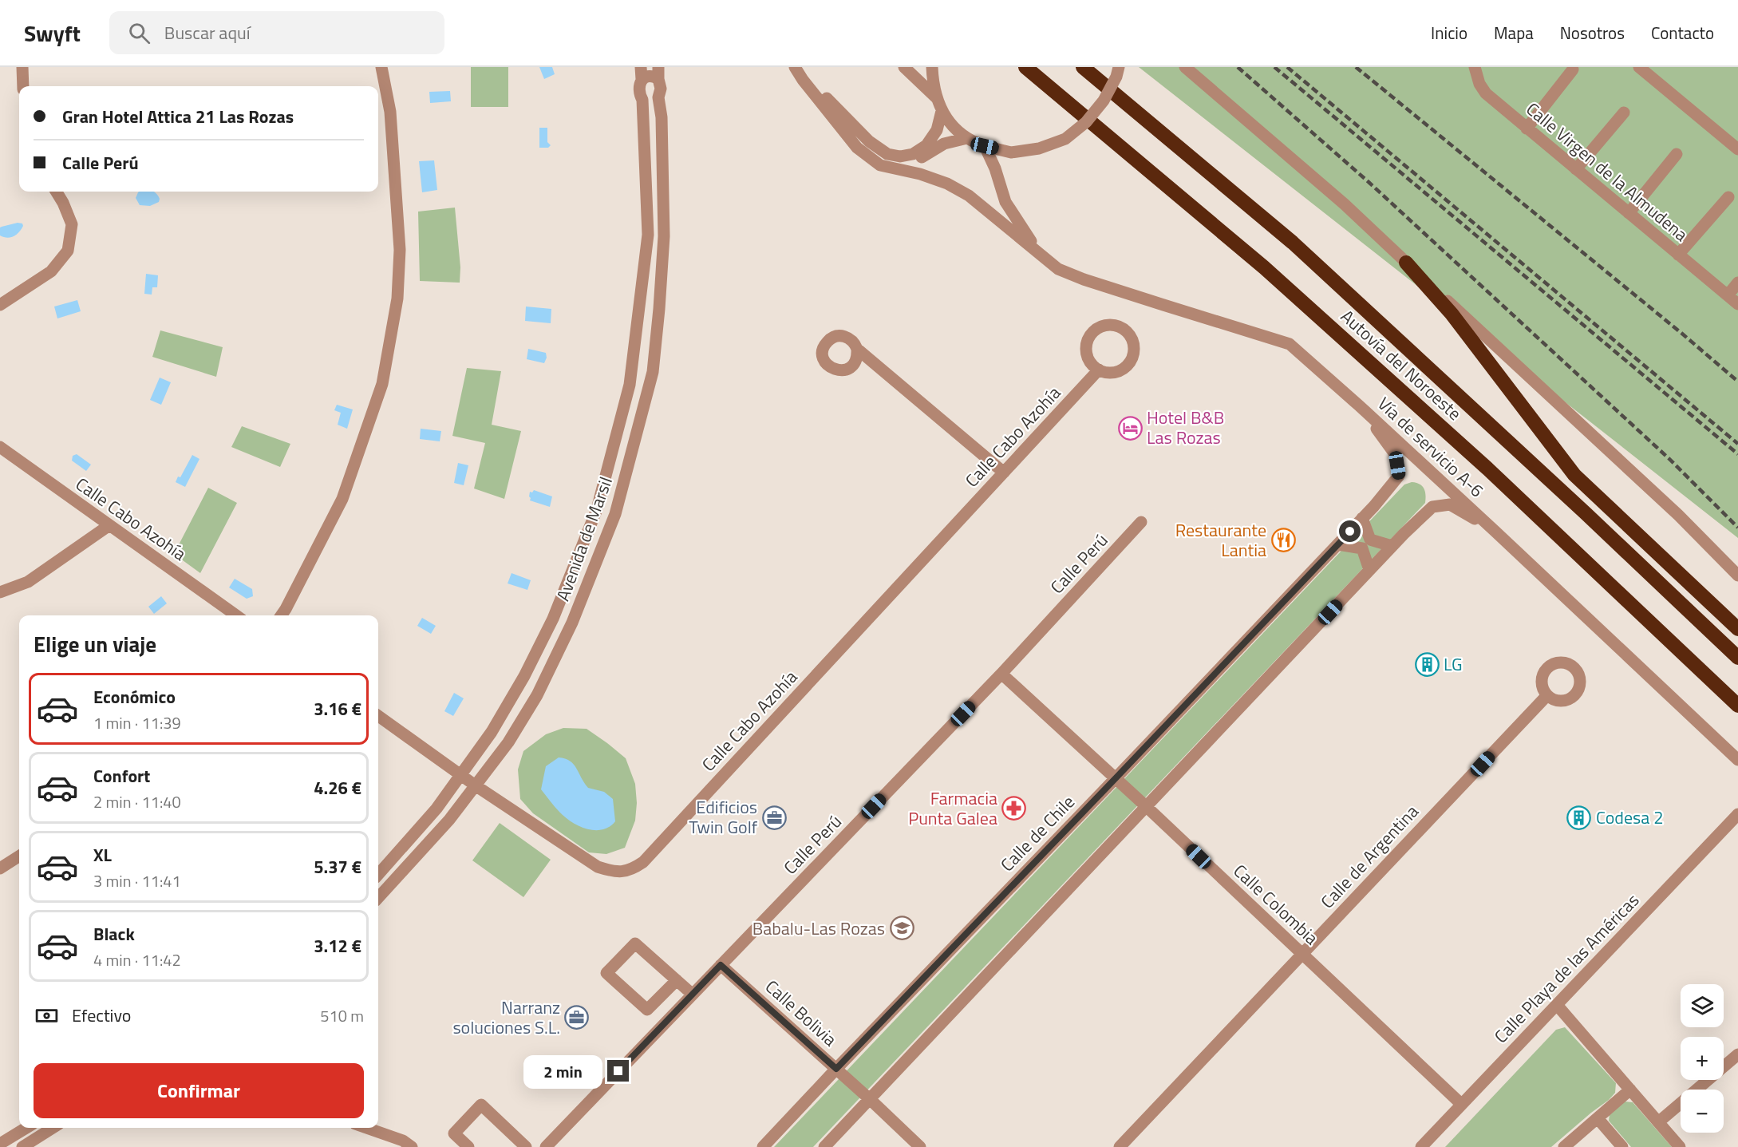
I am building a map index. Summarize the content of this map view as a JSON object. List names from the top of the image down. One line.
{"streets":{"highway":["Autovía del Noroeste"],"street":["Calle Virgen de la Almudena","Calle Cabo Azohía","Vía de servicio A-6","Avenida de Marsil","Calle Perú","Calle de Chile","Calle de Argentina","Calle Colombia","Calle Playa de las Américas","Calle Bolivia"]},"crossings":[["Calle Cabo Azohía","Avenida de Marsil"],["Vía de servicio A-6","Calle de Chile"],["Calle Perú","Calle Colombia"],["Calle Perú","Calle Bolivia"],["Calle de Chile","Calle Colombia"],["Calle de Chile","Calle Bolivia"],["Calle de Argentina","Calle Colombia"],["Calle Colombia","Calle Playa de las Américas"]],"places":{"hotel":["Hotel B&B Las Rozas"],"restaurant":["Restaurante Lantia"],"building":["LG","Codesa 2"],"pharmacy":["Farmacia Punta Galea"],"office":["Edificios Twin Golf","Narranz soluciones S.L."],"school or university":["Babalu-Las Rozas"]},"page":{"header":"Swyft","search":"Buscar aquí","nav":["Inicio","Mapa","Nosotros","Contacto"],"banner":["Gran Hotel Attica 21 Las Rozas","Calle Perú"],"heading":"Elige un viaje","list":[{"name":"Económico","note":"1 min · 11:39","value":"3.16 €"},{"name":"Confort","note":"2 min · 11:40","value":"4.26 €"},{"name":"XL","note":"3 min · 11:41","value":"5.37 €"},{"name":"Black","note":"4 min · 11:42","value":"3.12 €"}],"map_buttons":["+","−"],"pay":["Efectivo","510 m"],"buttons":"Confirmar","bubble":"2 min"}}
